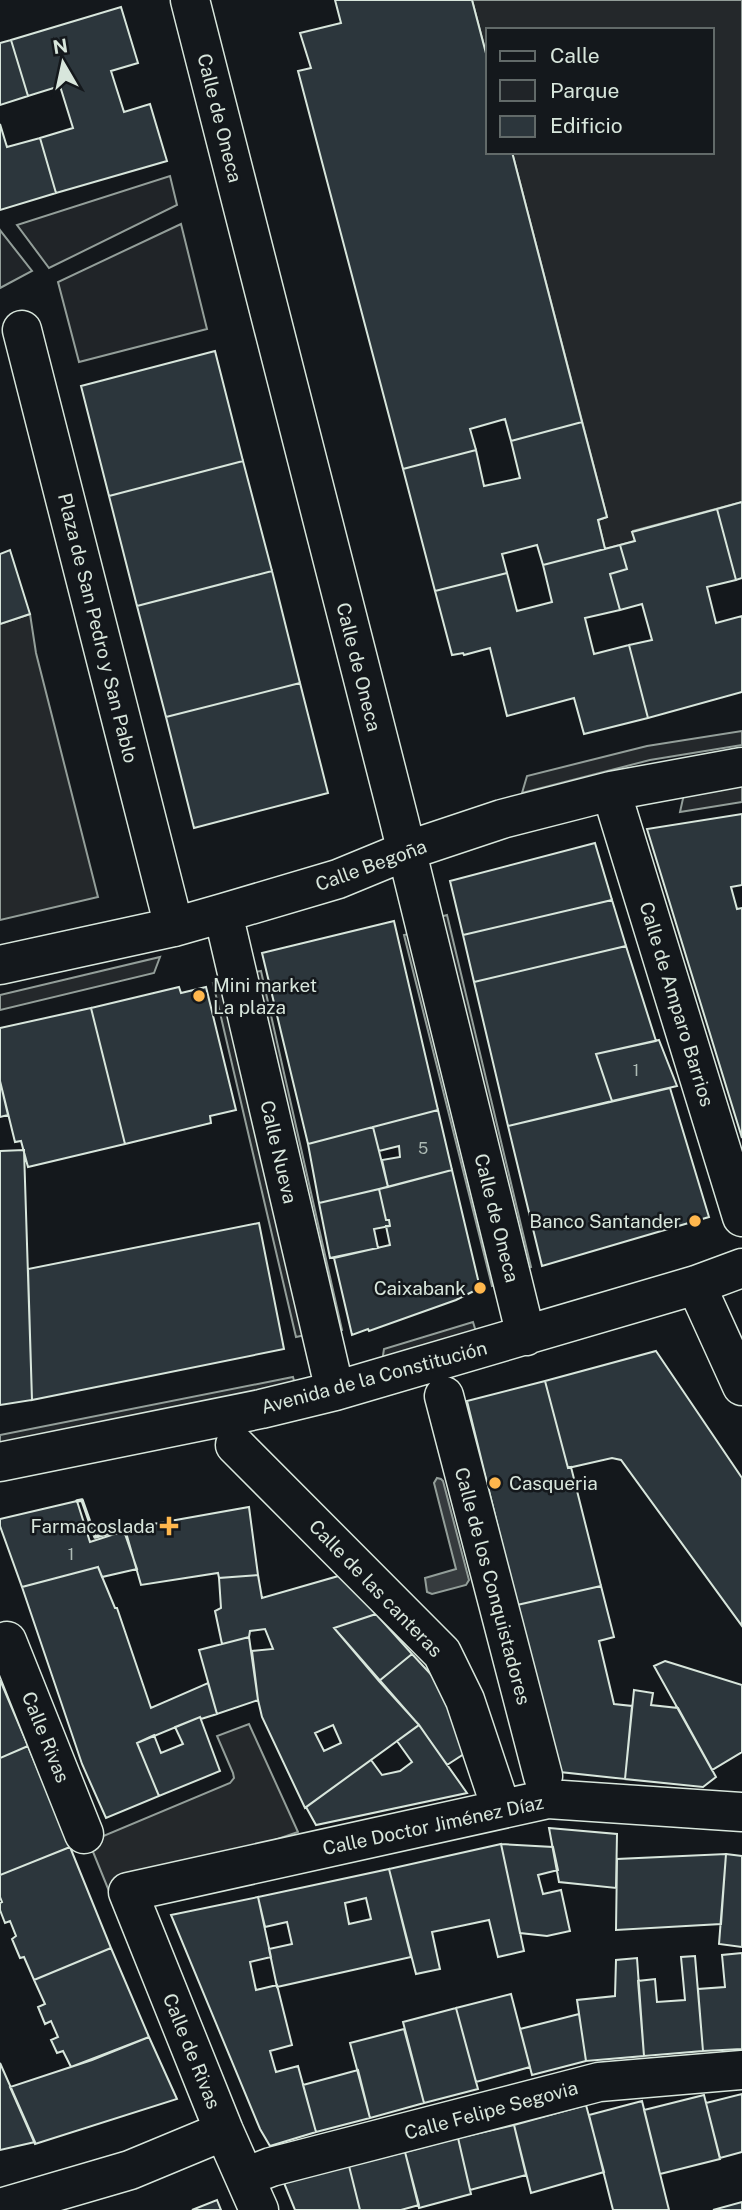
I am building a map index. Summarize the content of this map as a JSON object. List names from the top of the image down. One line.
{"streets":{"street":["Calle de Oneca","Plaza de San Pedro y San Pablo","Calle Begoña","Calle de Amparo Barrios","Calle Nueva","Avenida de la Constitución","Calle de los Conquistadores","Calle de las canteras","Calle Rivas","Calle Doctor Jiménez Díaz","Calle de Rivas","Calle Felipe Segovia"]},"crossings":[["Calle de Oneca","Calle Begoña"],["Calle de Oneca","Avenida de la Constitución"],["Plaza de San Pedro y San Pablo","Calle Begoña"],["Calle Begoña","Calle de Amparo Barrios"],["Calle Begoña","Calle Nueva"],["Calle Nueva","Avenida de la Constitución"],["Calle Doctor Jiménez Díaz","Calle de Rivas"],["Calle de Rivas","Calle Felipe Segovia"]],"places":{"other":["Mini market La plaza","Banco Santander","Caixabank","Casqueria"],"health":["Farmacoslada"]},"house_numbers":["1","5","1"],"legend":["Calle","Parque","Edificio"],"north":"top"}
